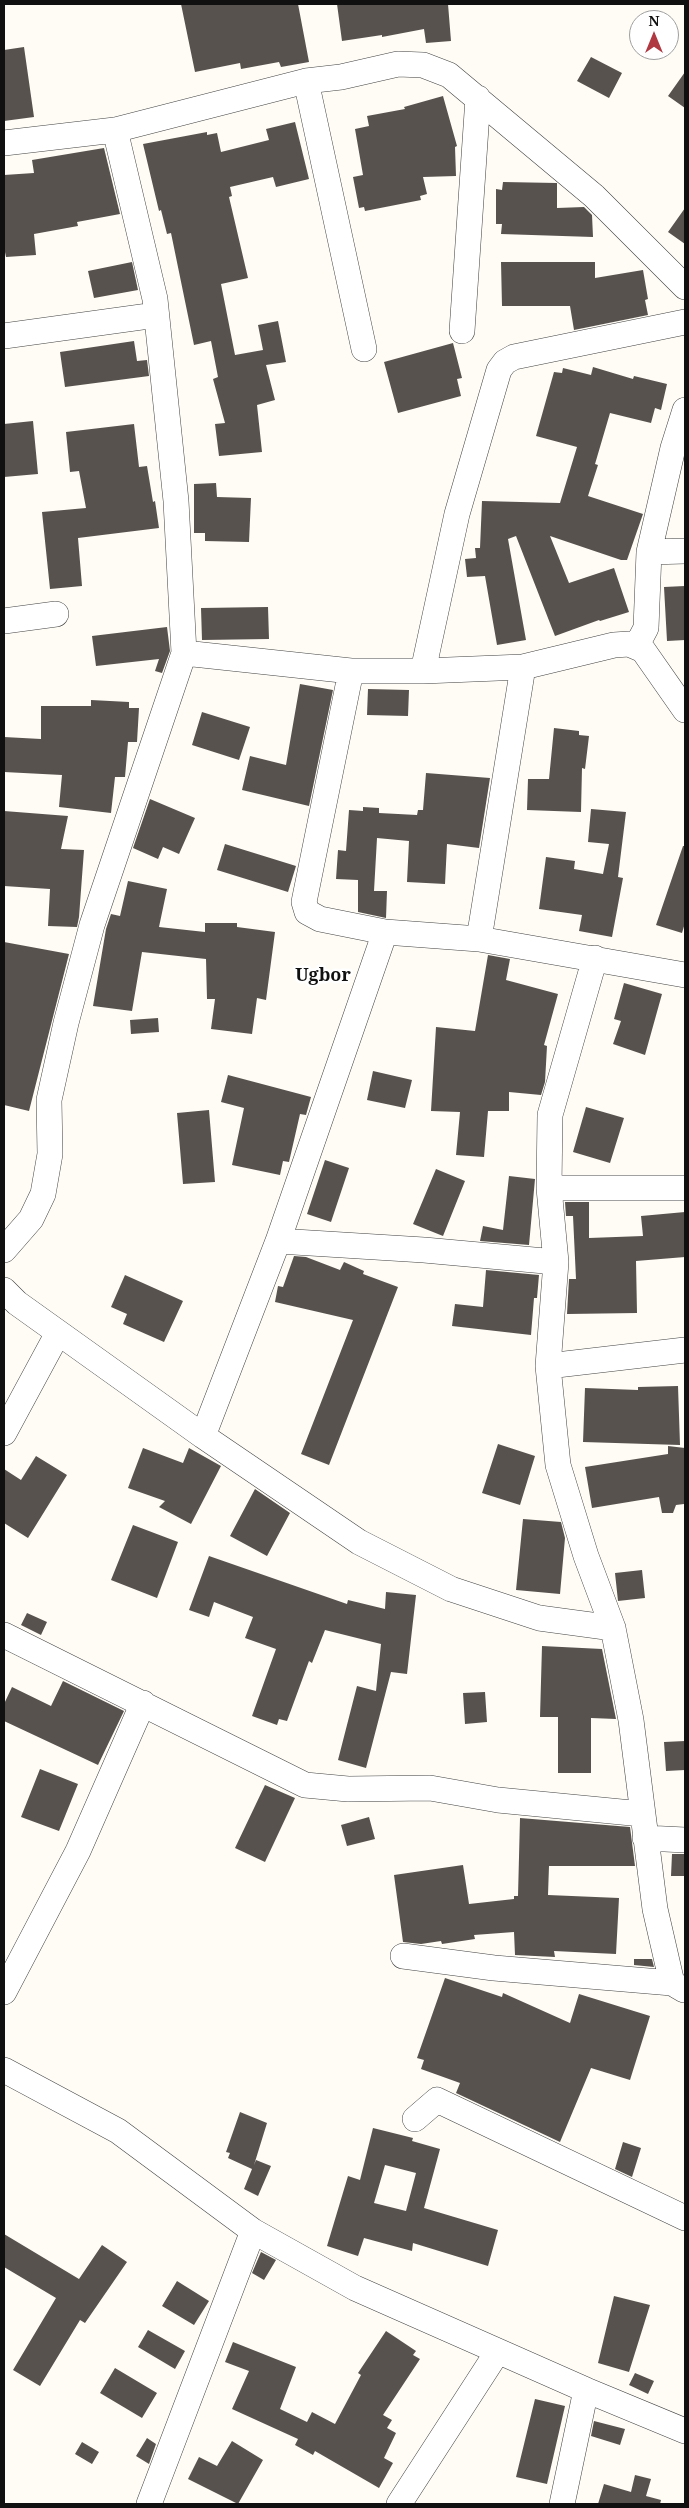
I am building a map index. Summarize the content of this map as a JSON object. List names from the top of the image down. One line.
{"districts":["Ugbor"],"north":"top"}
